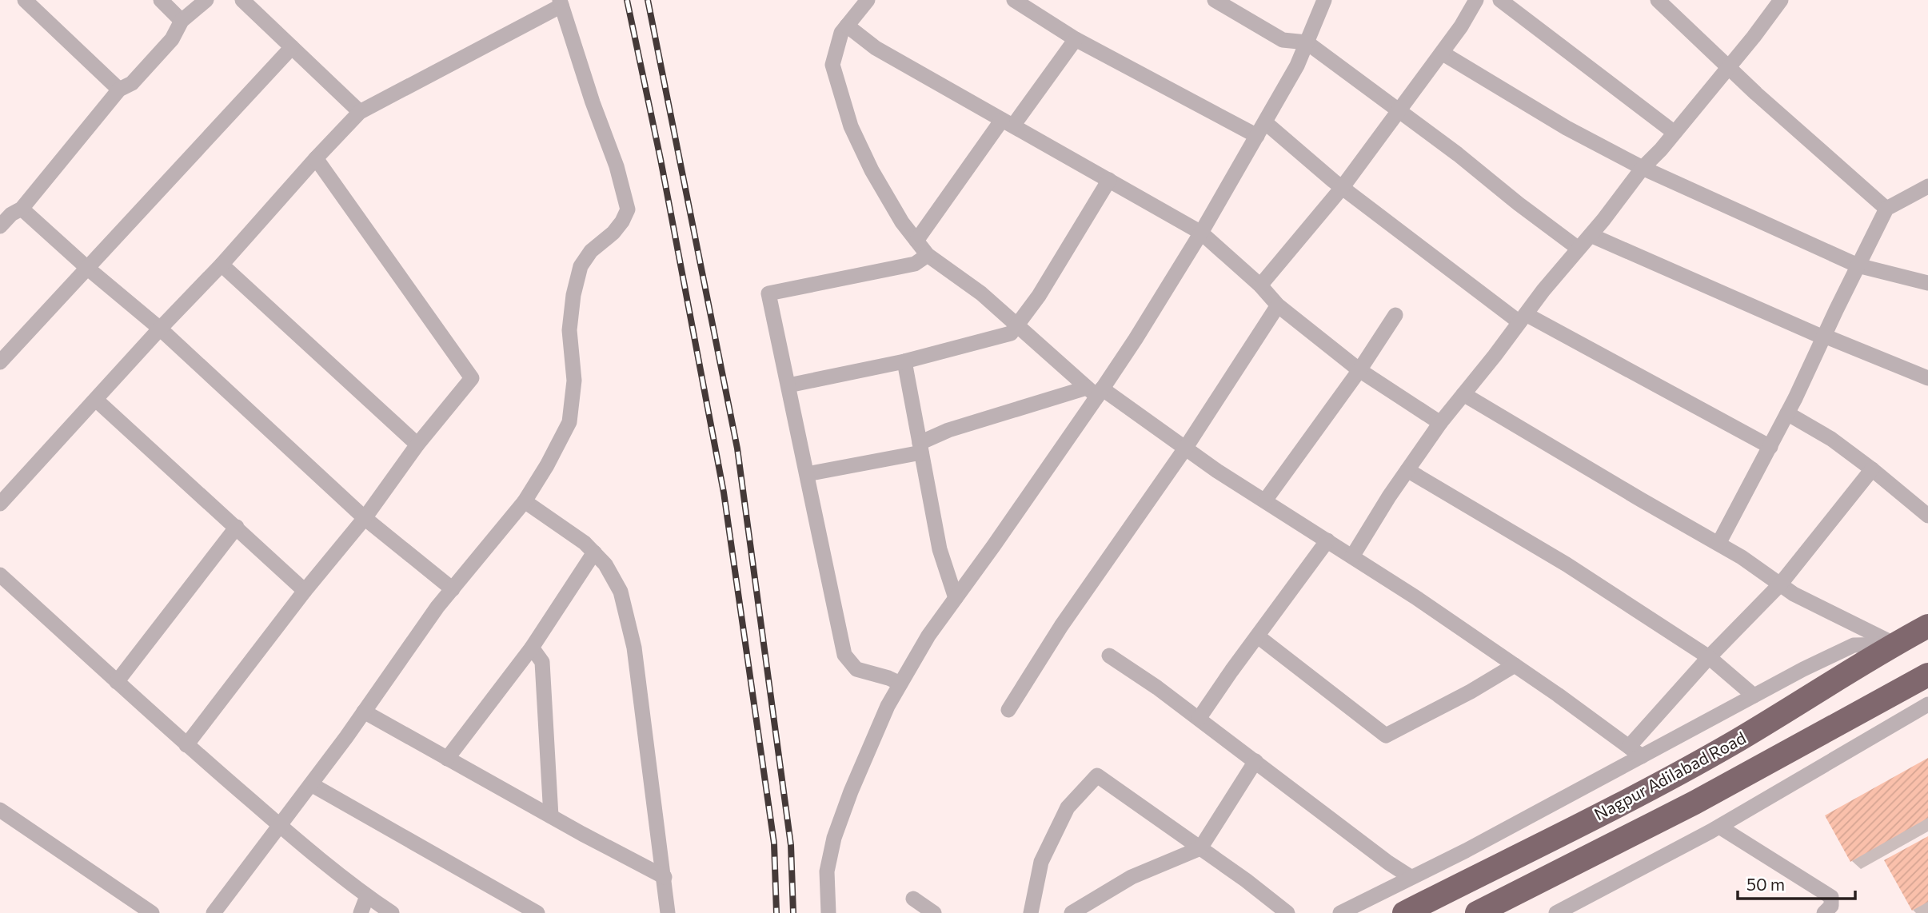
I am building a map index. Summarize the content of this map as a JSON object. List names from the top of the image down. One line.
{"streets":{"highway":["Nagpur Adilabad Road"]},"scale_bar":"50 m"}
